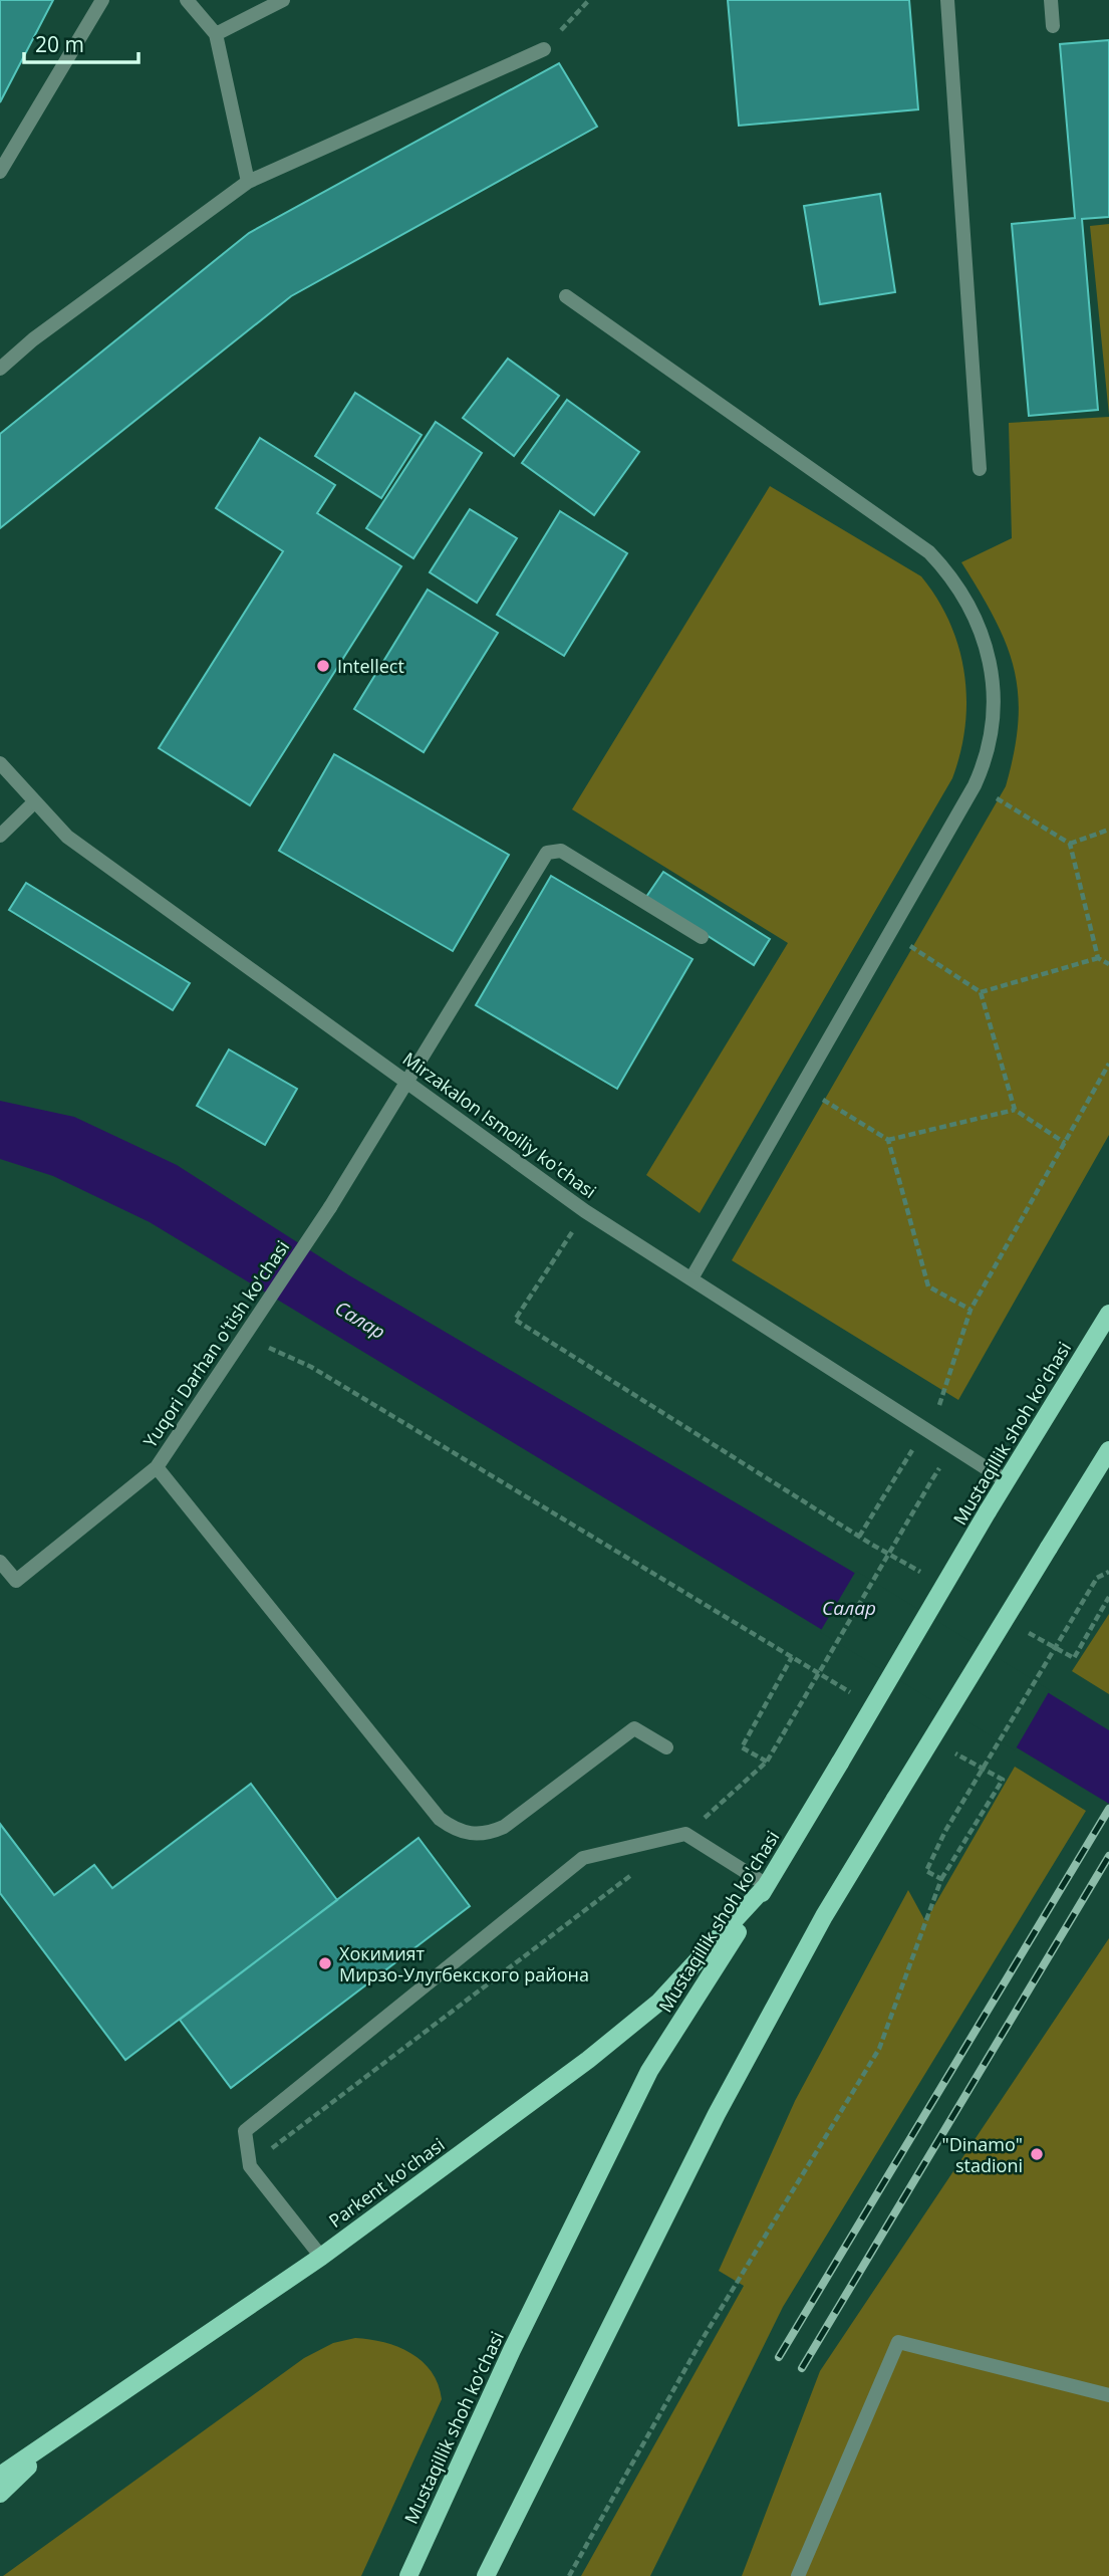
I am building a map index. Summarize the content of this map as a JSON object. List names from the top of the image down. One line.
{"streets":{"main road":["Mustaqillik shoh ko'chasi","Parkent ko'chasi"],"street":["Mirzakalon Ismoiliy ko'chasi","Yuqori Darhan o'tish ko'chasi"]},"crossings":[["Mirzakalon Ismoiliy ko'chasi","Yuqori Darhan o'tish ko'chasi"],["Mirzakalon Ismoiliy ko'chasi","Mustaqillik shoh ko'chasi"],["Mustaqillik shoh ko'chasi","Parkent ko'chasi"]],"water":["Салар"],"places":["Intellect","Хокимият Мирзо-Улугбекского района","\"Dinamo\" stadioni"],"scale_bar":"20 m"}
